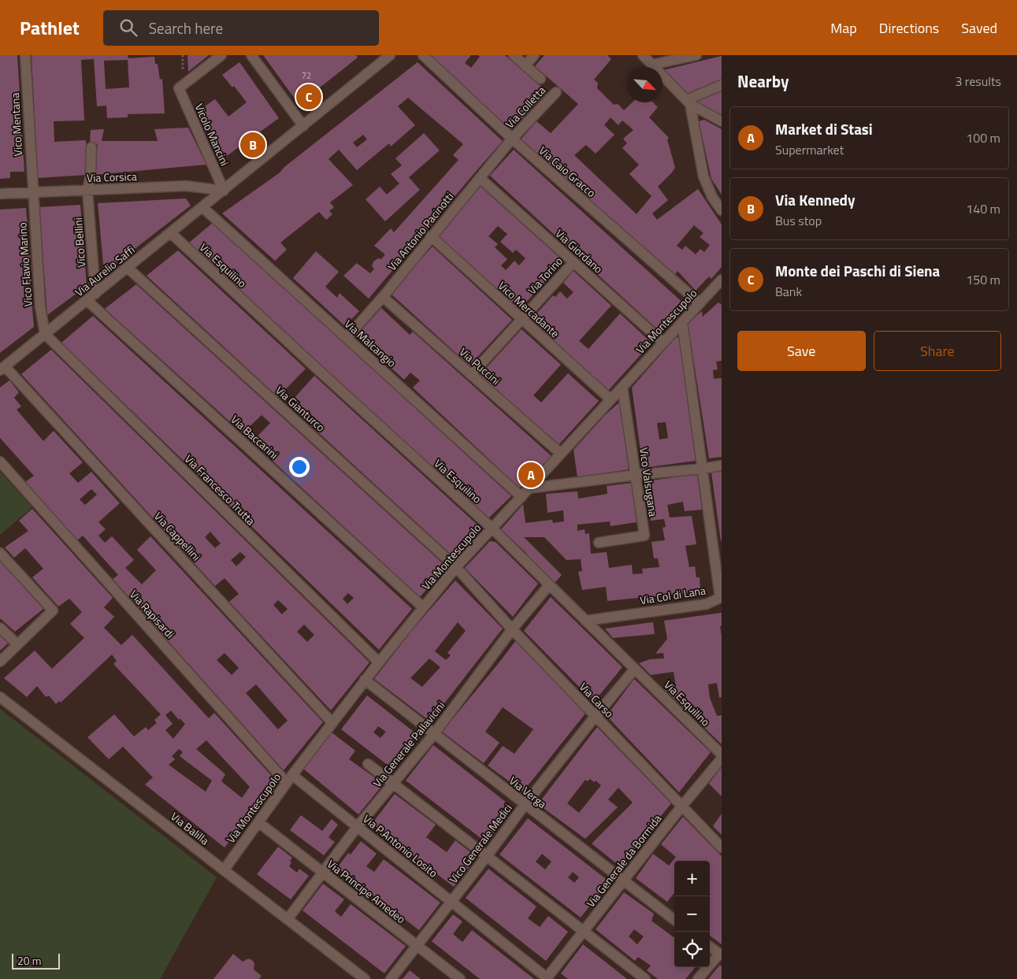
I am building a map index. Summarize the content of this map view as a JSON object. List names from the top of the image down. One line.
{"streets":{"street":["Via Colletta","Vico Mentana","Vicolo Mancini","Via Caio Gracco","Via Corsica","Via Antonio Pacinotti","Vico Bellini","Via Giordano","Vico Flavio Marino","Via Esquilino","Via Aurelio Saffi","Via Torino","Vico Mercadante","Via Montescupolo","Via Malcangio","Via Puccini","Via Gianturco","Via Baccarini","Vico Valsugana","Via Francesco Trutta","Via Cappellini","Via Col di Lana","Via Rapisardi","Via Carso","Via Generale Pallavicini","Via Verga","Via Balilla","Vico Generale Medici","Via P.Antonio Losito","Via Generale da Bormida","Via Principe Amedeo"]},"crossings":[["Via Colletta","Via Caio Gracco"],["Via Colletta","Via Antonio Pacinotti"],["Vico Mentana","Via Corsica"],["Vico Mentana","Vico Flavio Marino"],["Vicolo Mancini","Via Corsica"],["Vicolo Mancini","Via Aurelio Saffi"],["Via Caio Gracco","Via Antonio Pacinotti"],["Via Caio Gracco","Via Montescupolo"],["Via Corsica","Vico Bellini"],["Via Corsica","Vico Flavio Marino"],["Via Corsica","Via Aurelio Saffi"],["Via Antonio Pacinotti","Via Giordano"],["Via Antonio Pacinotti","Vico Mercadante"],["Via Antonio Pacinotti","Via Malcangio"],["Via Antonio Pacinotti","Via Puccini"],["Vico Bellini","Via Aurelio Saffi"],["Via Giordano","Via Torino"],["Via Giordano","Via Montescupolo"],["Vico Flavio Marino","Via Aurelio Saffi"],["Vico Flavio Marino","Via Francesco Trutta"],["Via Esquilino","Via Aurelio Saffi"],["Via Esquilino","Via Montescupolo"],["Via Esquilino","Via Col di Lana"],["Via Esquilino","Via Generale Pallavicini"],["Via Esquilino","Vico Generale Medici"],["Via Aurelio Saffi","Via Malcangio"],["Via Aurelio Saffi","Via Gianturco"],["Via Aurelio Saffi","Via Baccarini"],["Via Aurelio Saffi","Via Francesco Trutta"],["Via Aurelio Saffi","Via Cappellini"],["Via Torino","Vico Mercadante"],["Via Torino","Via Puccini"],["Vico Mercadante","Via Montescupolo"],["Via Montescupolo","Via Malcangio"],["Via Montescupolo","Via Puccini"],["Via Montescupolo","Via Gianturco"],["Via Montescupolo","Via Baccarini"],["Via Montescupolo","Vico Valsugana"],["Via Montescupolo","Via Francesco Trutta"],["Via Montescupolo","Via Cappellini"],["Via Montescupolo","Via Col di Lana"],["Via Montescupolo","Via Rapisardi"],["Via Montescupolo","Via Carso"],["Via Montescupolo","Via Verga"],["Via Montescupolo","Via Balilla"],["Via Montescupolo","Via P.Antonio Losito"],["Via Montescupolo","Via Principe Amedeo"],["Via Gianturco","Via Carso"],["Via Rapisardi","Via P.Antonio Losito"],["Via Carso","Via Generale Pallavicini"],["Via Carso","Vico Generale Medici"],["Via Carso","Via Generale da Bormida"],["Via Generale Pallavicini","Via Verga"],["Via Generale Pallavicini","Via Balilla"],["Via Generale Pallavicini","Via P.Antonio Losito"],["Via Generale Pallavicini","Via Principe Amedeo"],["Via Verga","Vico Generale Medici"],["Via Verga","Via Generale da Bormida"],["Vico Generale Medici","Via P.Antonio Losito"],["Vico Generale Medici","Via Principe Amedeo"],["Via P.Antonio Losito","Via Generale da Bormida"]],"house_numbers":["72"],"scale_bar":"20 m","north":"bottom right","page":{"header":"Pathlet","search":"Search here","nav":["Map","Directions","Saved"],"heading":["Nearby","3 results"],"pins":["C","B","A"],"list":[{"mark":"A","name":"Market di Stasi","note":"Supermarket","value":"100 m"},{"mark":"B","name":"Via Kennedy","note":"Bus stop","value":"140 m"},{"mark":"C","name":"Monte dei Paschi di Siena","note":"Bank","value":"150 m"}],"buttons":["Save","Share"],"map_buttons":["+","−"],"scale":"20 m"}}
